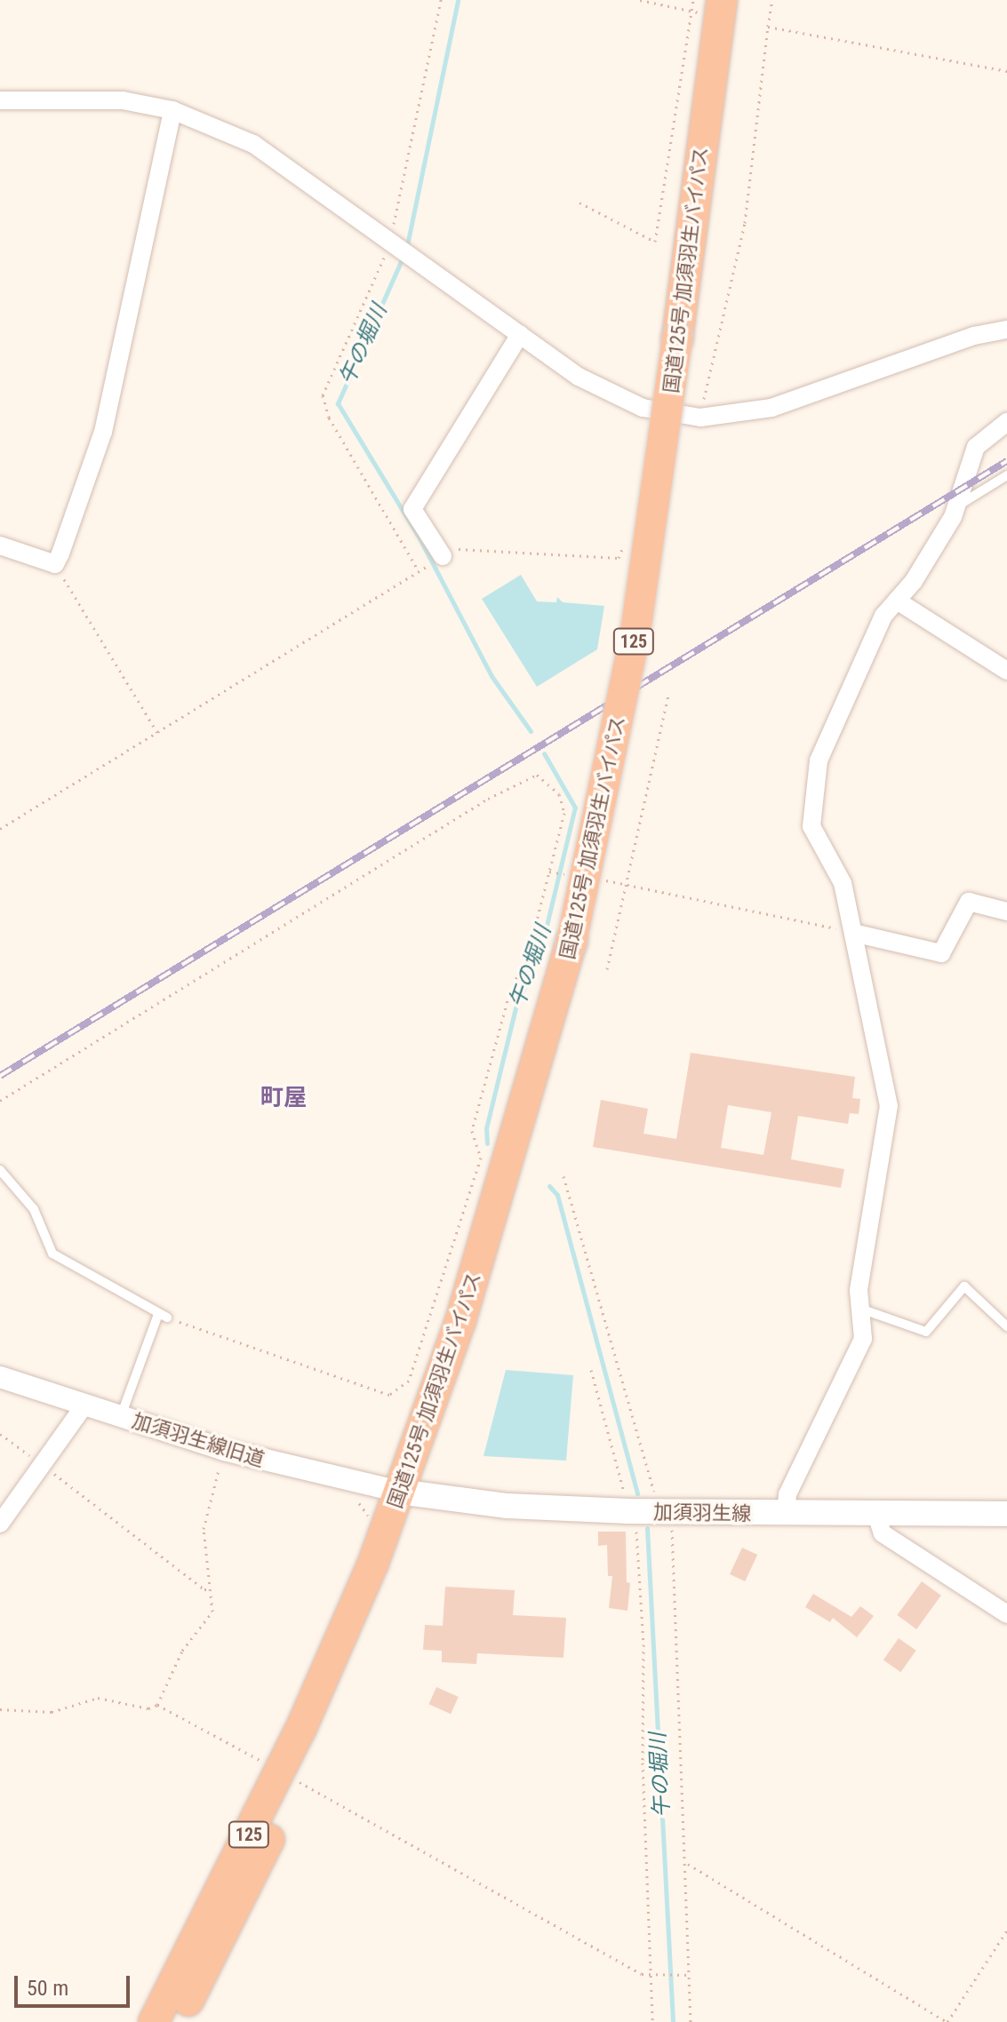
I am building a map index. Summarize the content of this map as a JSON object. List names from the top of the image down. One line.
{"streets":{"highway":["国道125号 加須羽生バイパス","125"],"main road":["加須羽生線"],"street":["加須羽生線旧道"]},"crossings":[["国道125号 加須羽生バイパス","加須羽生線旧道"],["国道125号 加須羽生バイパス","加須羽生線"],["加須羽生線旧道","加須羽生線"]],"districts":["町屋"],"water":["午の堀川"],"scale_bar":"50 m"}
